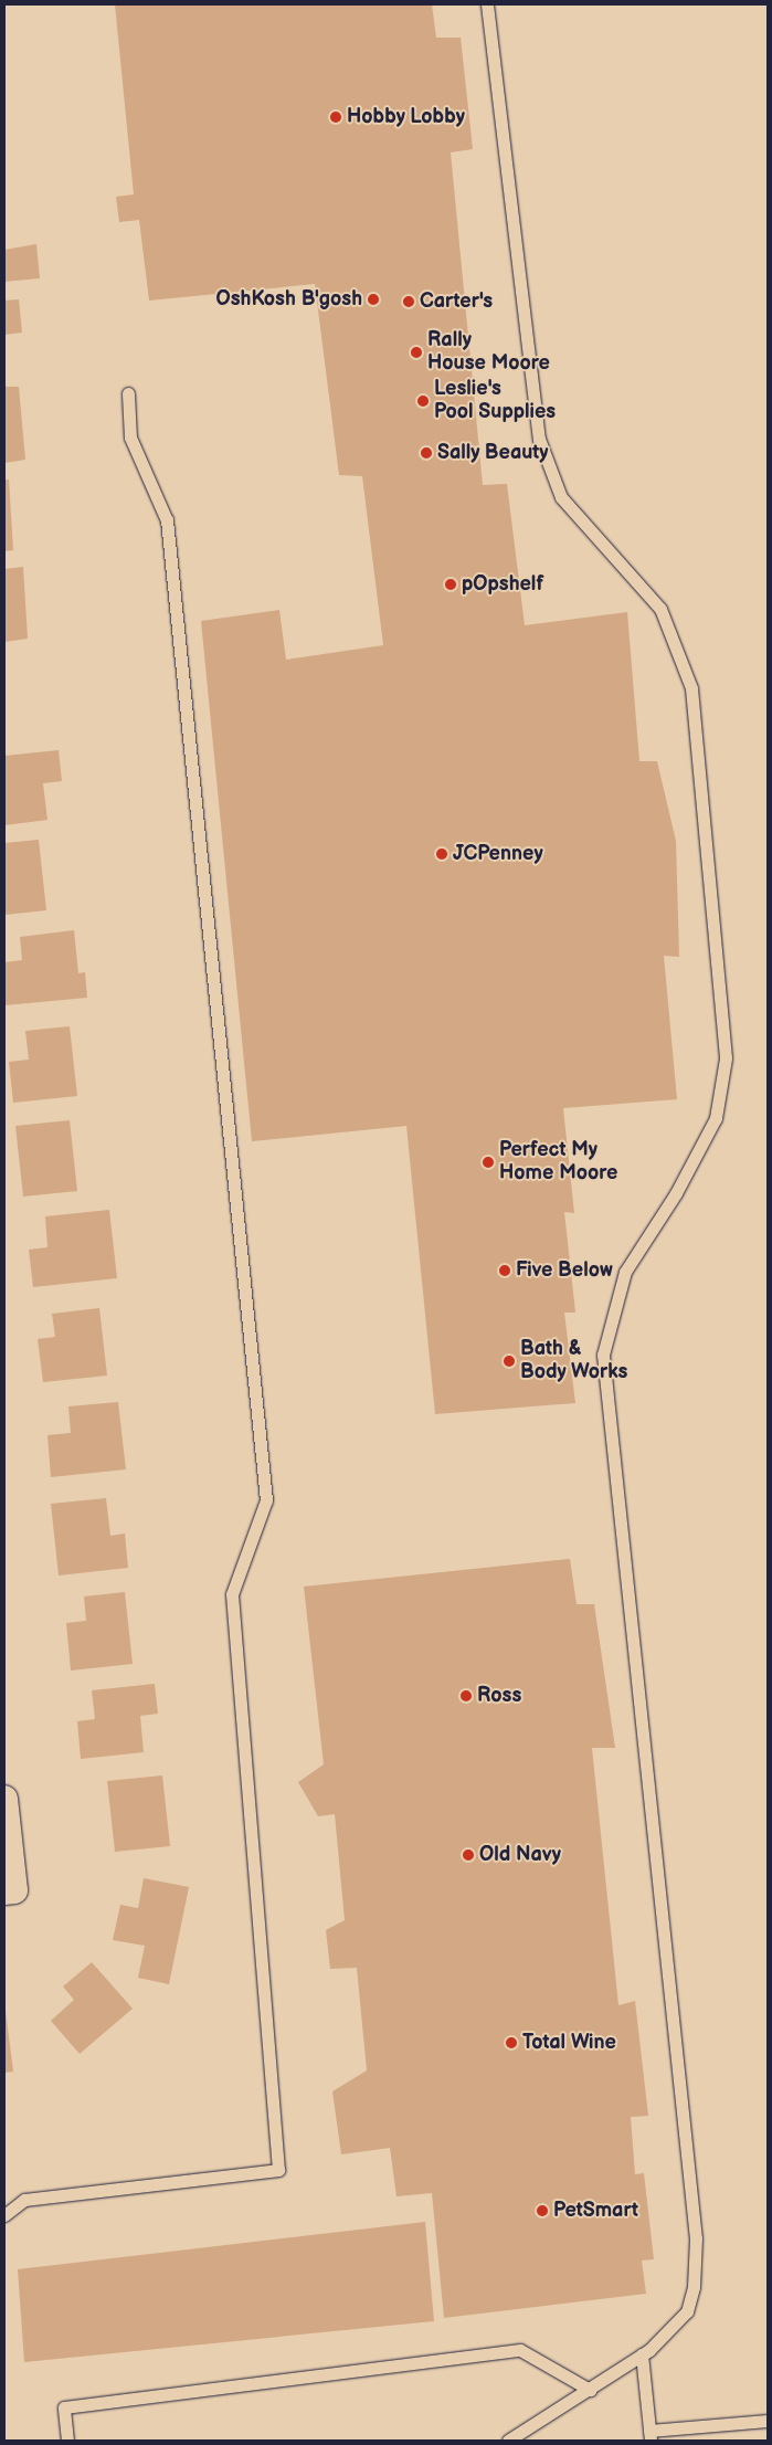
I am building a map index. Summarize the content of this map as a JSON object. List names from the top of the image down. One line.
{"places":["Hobby Lobby","OshKosh B'gosh","Carter's","Rally House Moore","Leslie's Pool Supplies","Sally Beauty","pOpshelf","JCPenney","Perfect My Home Moore","Five Below","Bath & Body Works","Ross","Old Navy","Total Wine","PetSmart"]}
